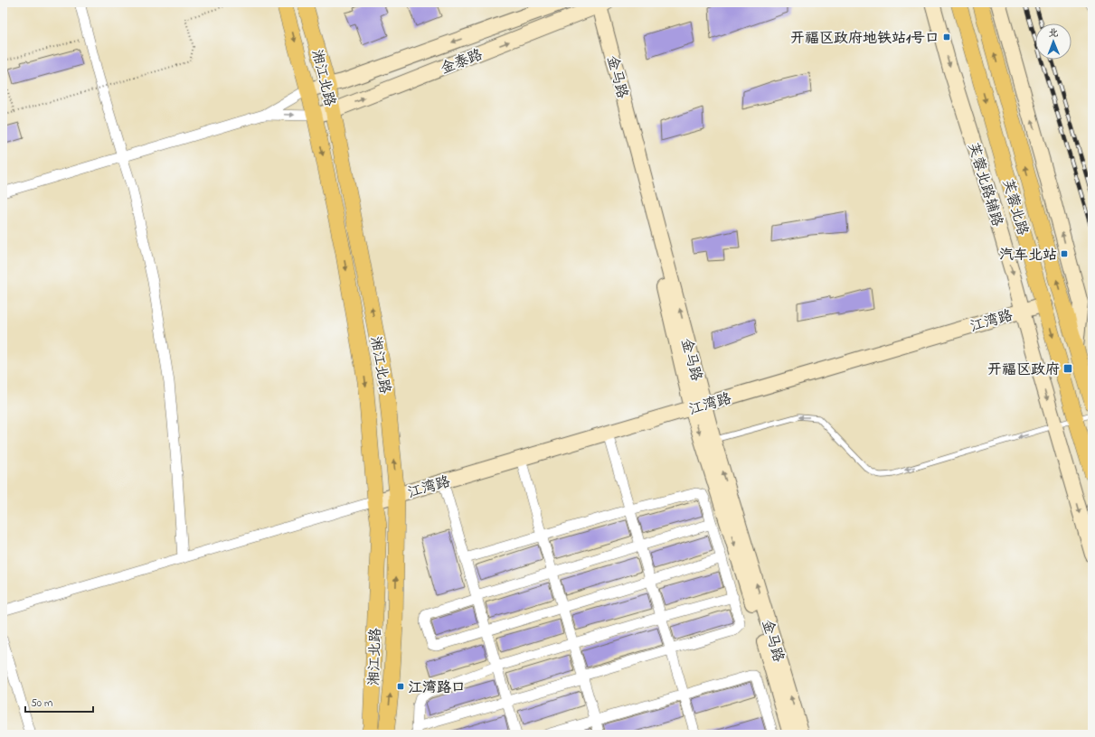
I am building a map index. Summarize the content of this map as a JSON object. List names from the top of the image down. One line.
{"streets":{"main road":["湘江北路","芙蓉北路"],"street":["金泰路","金马路","芙蓉北路辅路","江湾路"]},"crossings":[["金泰路","金马路"],["金泰路","湘江北路"],["金马路","江湾路"],["湘江北路","江湾路"],["芙蓉北路辅路","江湾路"],["芙蓉北路","江湾路"]],"places":{"transit":["开福区政府地铁站1号口","汽车北站","开福区政府","江湾路口"]},"scale_bar":"50 m","north":"top"}
